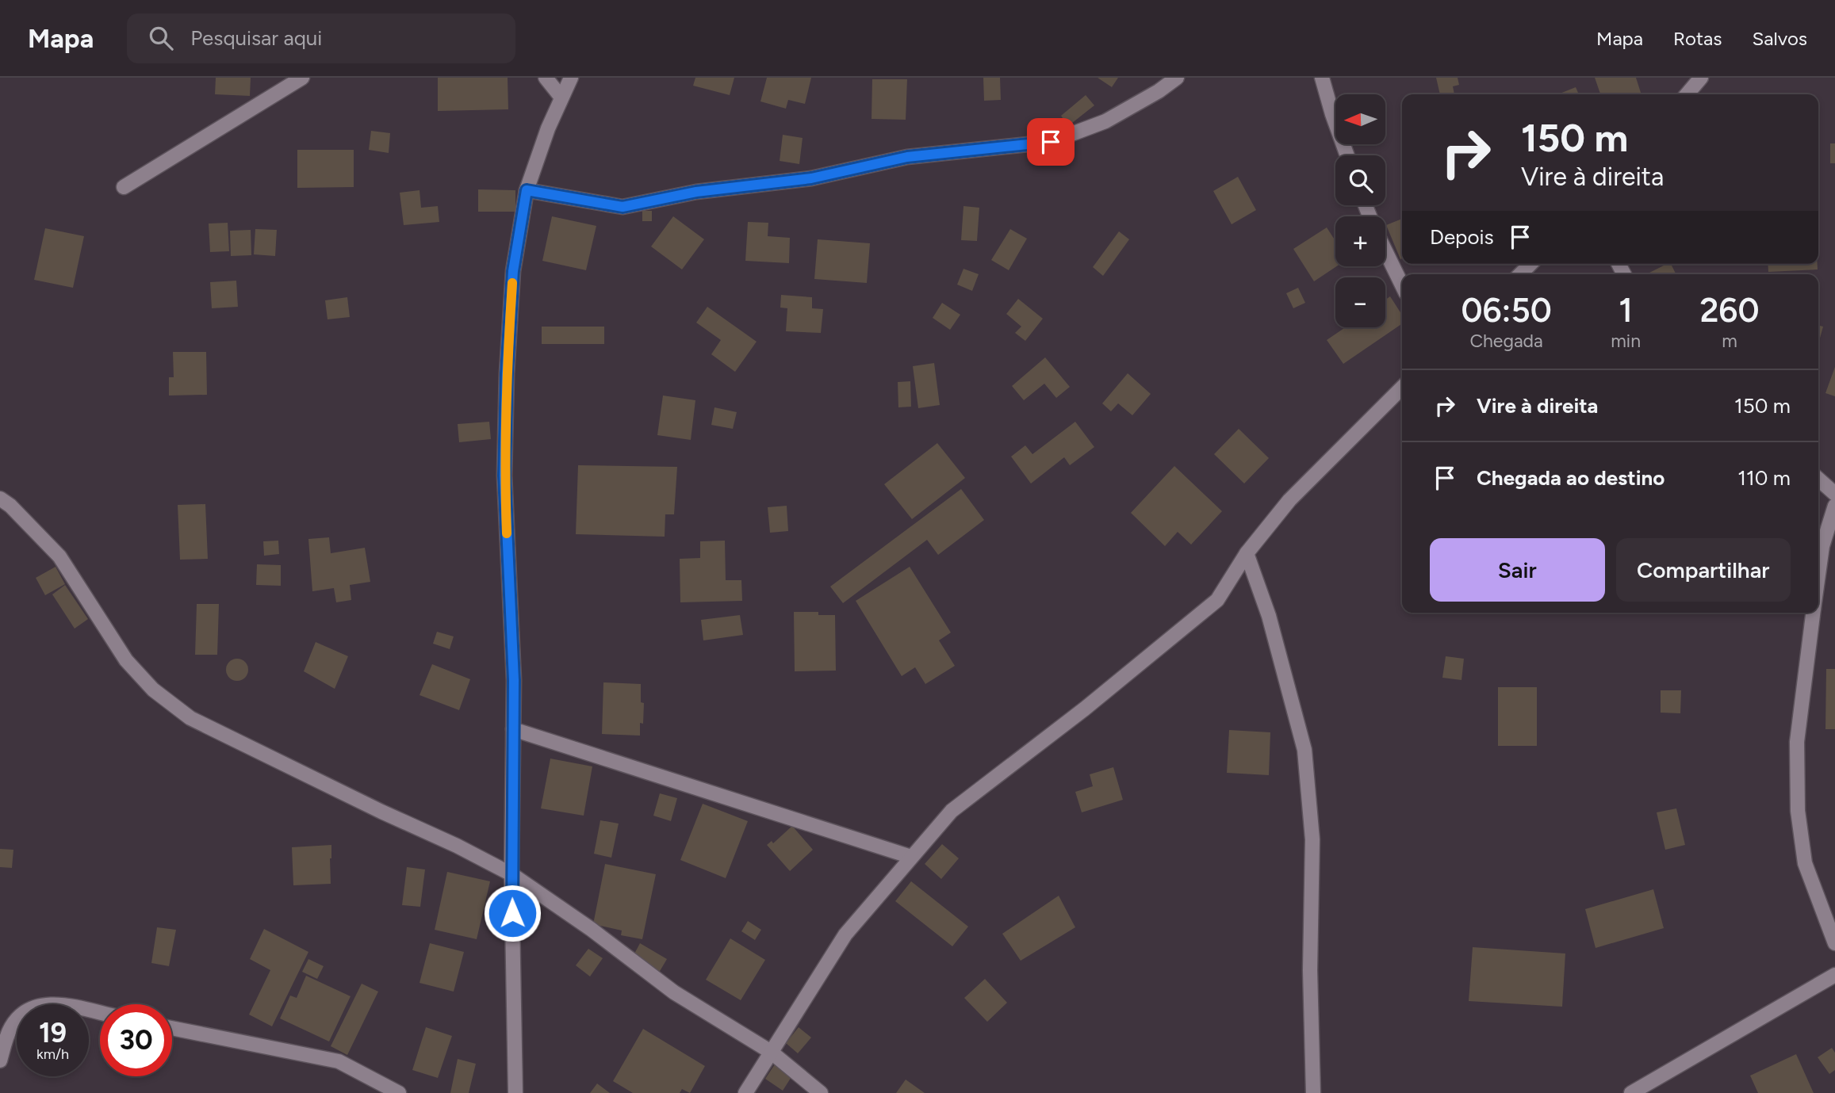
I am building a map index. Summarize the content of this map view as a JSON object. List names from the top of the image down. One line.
{"north":"left","page":{"header":"Mapa","search":"Pesquisar aqui","nav":["Mapa","Rotas","Salvos"],"map_buttons":["+","−"],"turn":["150 m","Vire à direita"],"then":"Depois","eta":["06:50","Chegada","1","min","260","m"],"list":[{"name":"Vire à direita","value":"150 m"},{"name":"Chegada ao destino","value":"110 m"}],"buttons":["Sair","Compartilhar"],"speed":"19 km/h","limit":"30"}}
